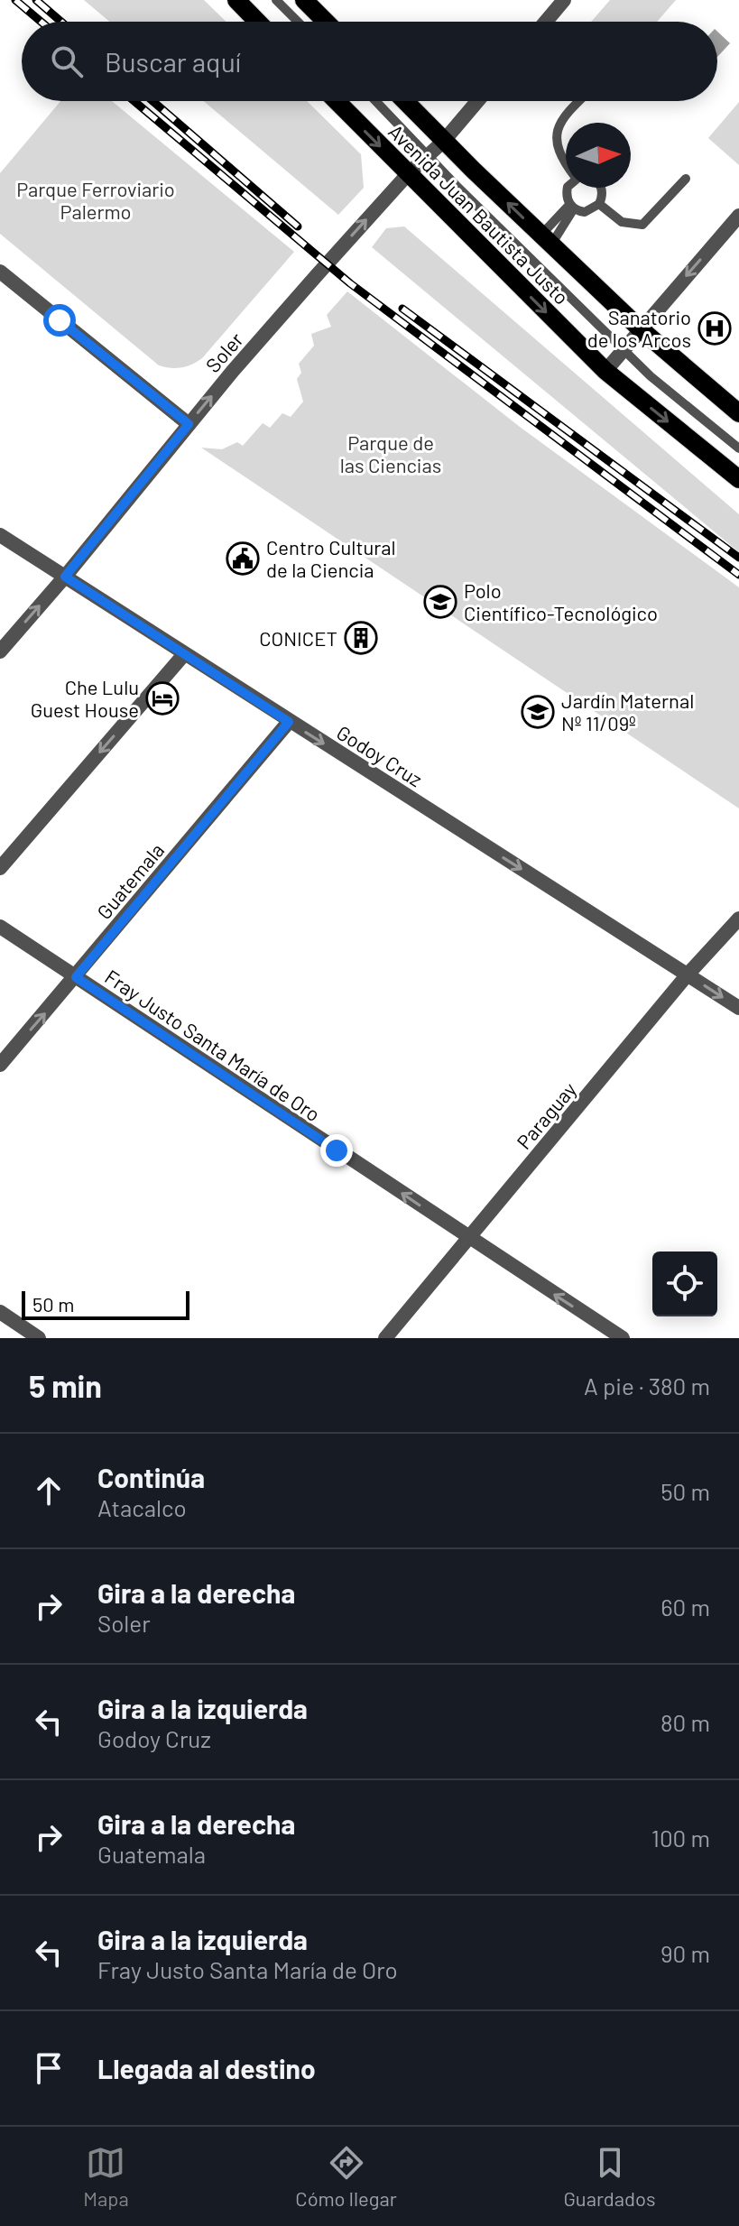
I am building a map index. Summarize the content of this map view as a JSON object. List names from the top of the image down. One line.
{"streets":{"main road":["Avenida Juan Bautista Justo"],"street":["Soler","Godoy Cruz","Guatemala","Fray Justo Santa María de Oro","Paraguay"]},"crossings":[["Avenida Juan Bautista Justo","Soler"],["Soler","Godoy Cruz"],["Godoy Cruz","Guatemala"],["Godoy Cruz","Paraguay"],["Guatemala","Fray Justo Santa María de Oro"],["Fray Justo Santa María de Oro","Paraguay"]],"one_way":["Soler","Godoy Cruz","Fray Justo Santa María de Oro"],"parks":["Parque Ferroviario Palermo","Parque de las Ciencias"],"places":{"hospital":["Sanatorio de los Arcos"],"public building":["Centro Cultural de la Ciencia"],"school or university":["Polo Científico-Tecnológico","Jardín Maternal Nº 11/09º"],"building":["CONICET"],"hotel":["Che Lulu Guest House"]},"scale_bar":"50 m","north":"right","page":{"search":"Buscar aquí","scale":"50 m","heading":["5 min","A pie · 380 m"],"list":[["Continúa","Atacalco","50 m"],["Gira a la derecha","Soler","60 m"],["Gira a la izquierda","Godoy Cruz","80 m"],["Gira a la derecha","Guatemala","100 m"],["Gira a la izquierda","Fray Justo Santa María de Oro","90 m"],"Llegada al destino"],"nav":["Mapa","Cómo llegar","Guardados"]}}
